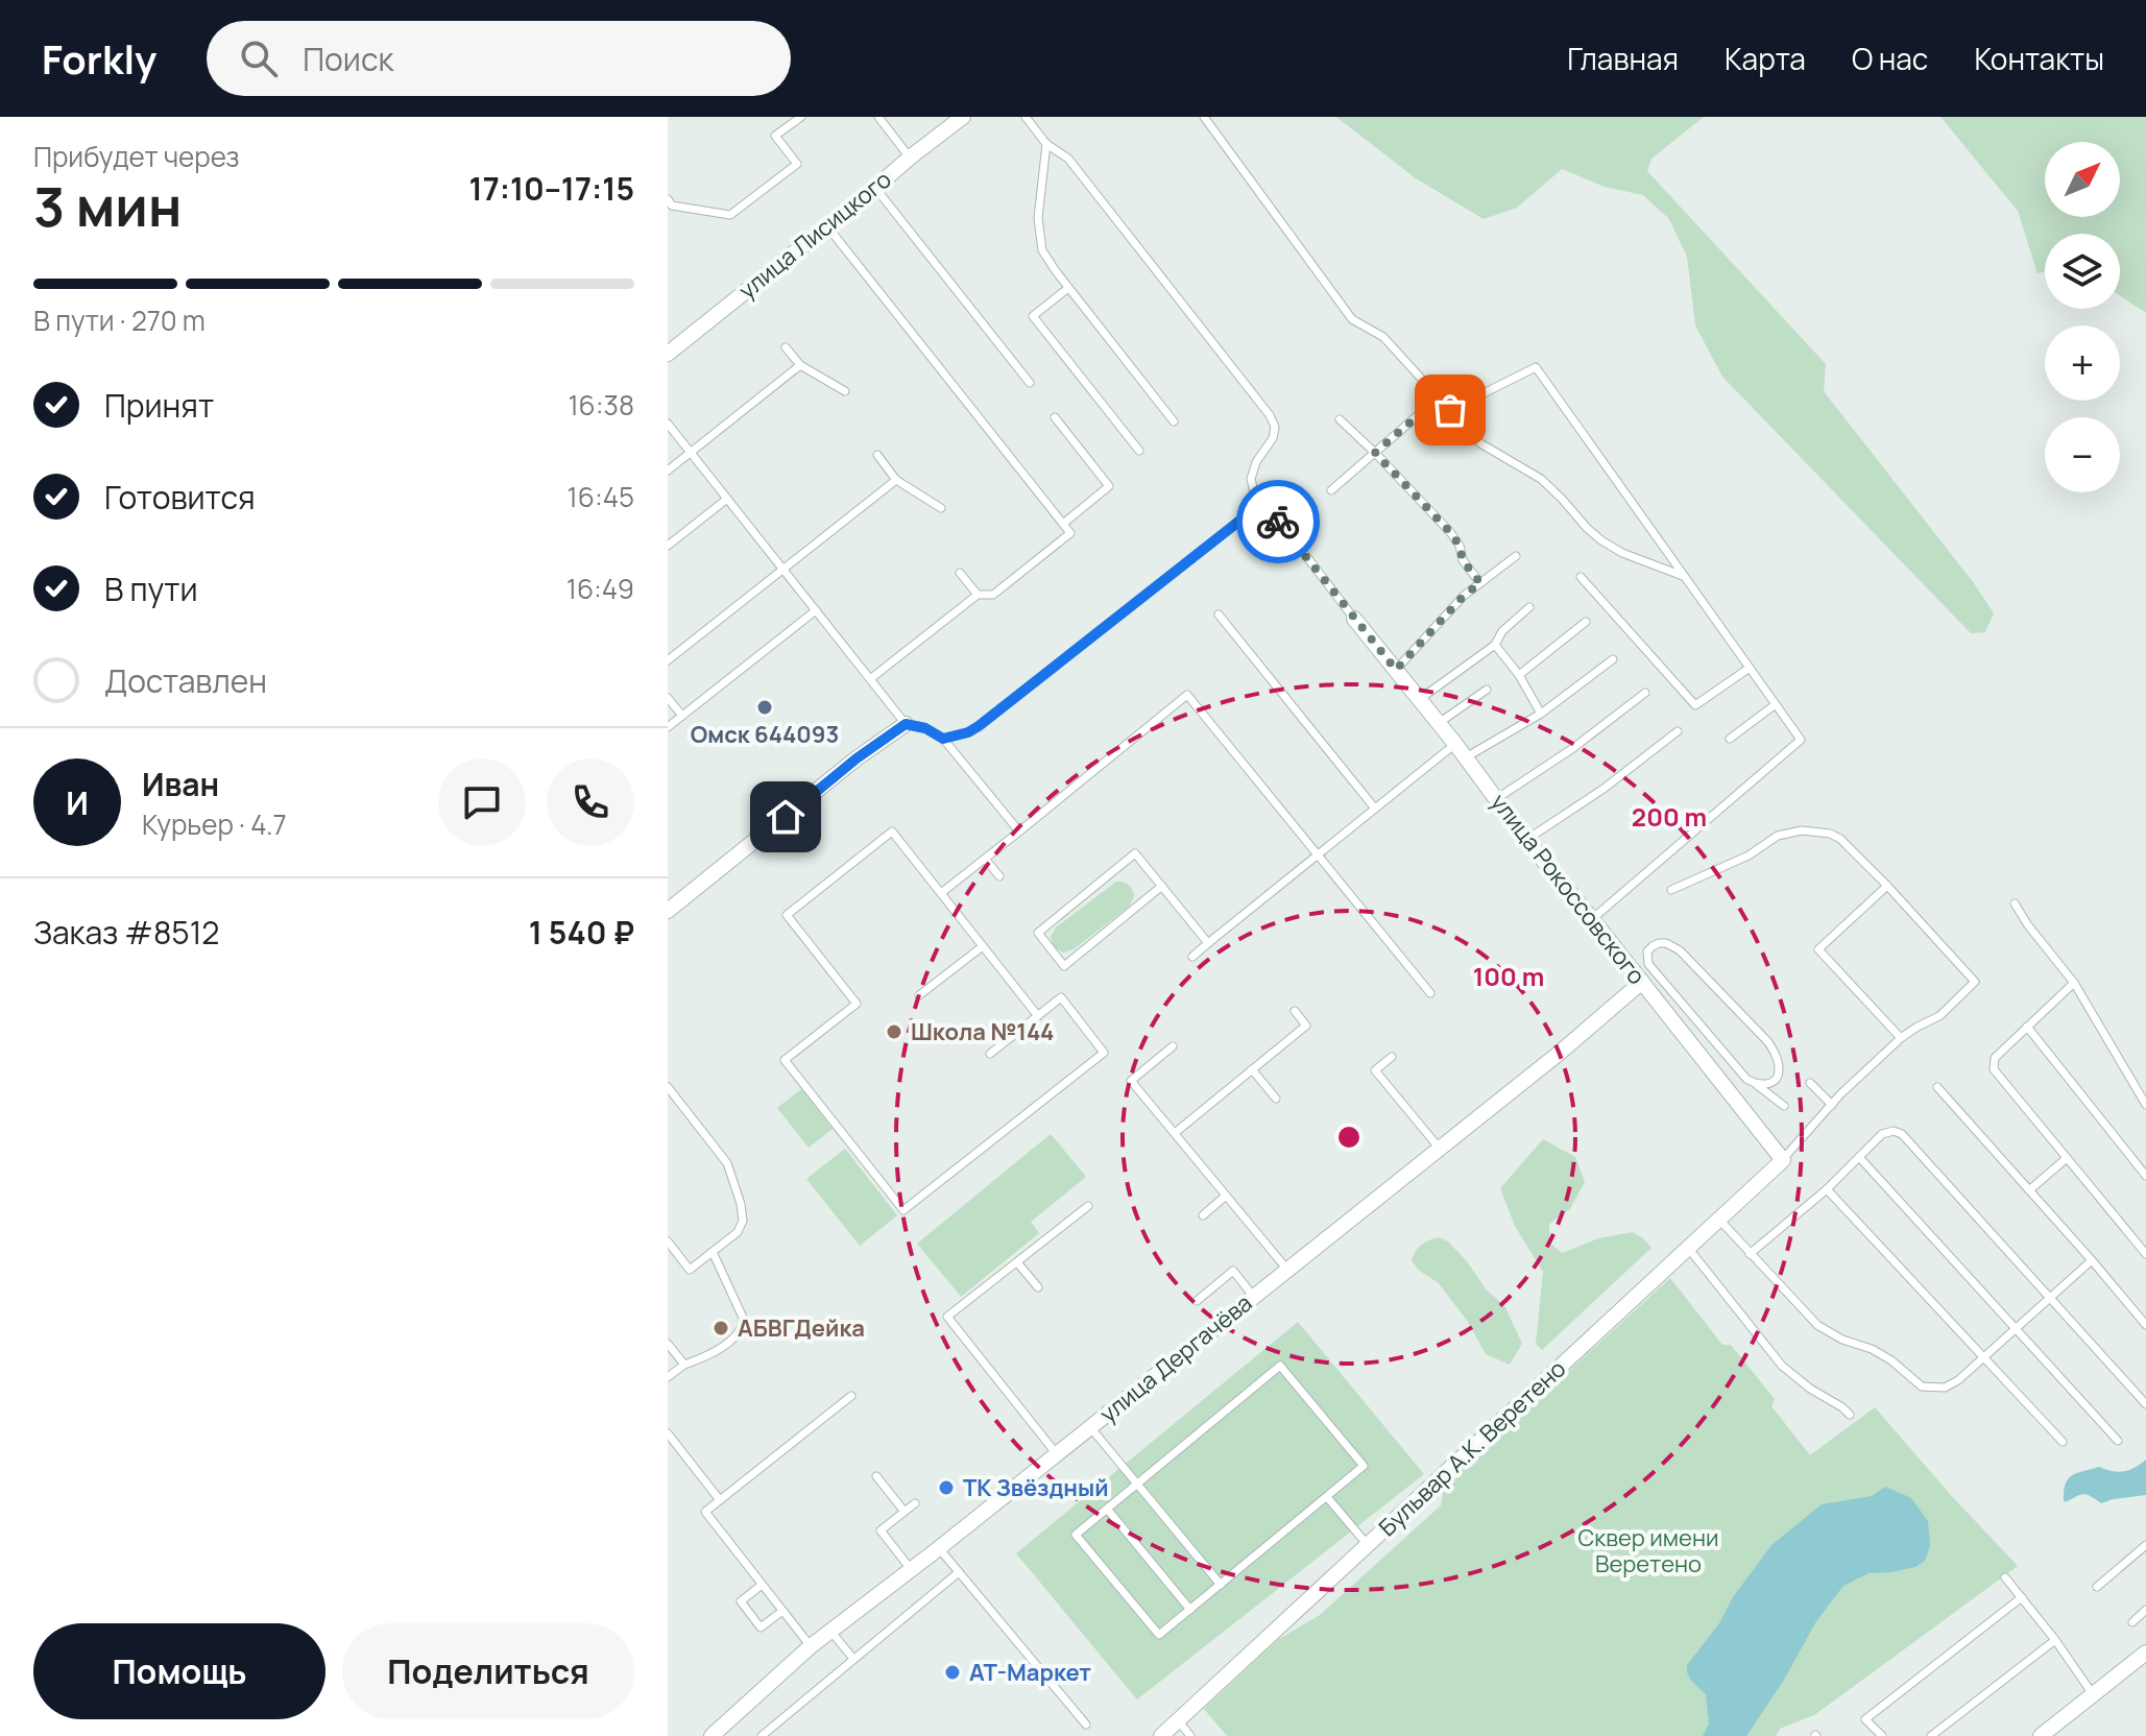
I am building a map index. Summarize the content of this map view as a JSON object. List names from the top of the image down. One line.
{"streets":{"street":["улица Лисицкого","улица Рокоссовского","улица Дергачёва","Бульвар А.К. Веретено"]},"crossings":[["улица Рокоссовского","улица Дергачёва"],["улица Рокоссовского","Бульвар А.К. Веретено"]],"parks":["Сквер имени Веретено"],"places":["Омск 644093","Школа №144","АБВГДейка","ТК Звёздный","АТ-Маркет"],"north":"top right","page":{"header":"Forkly","search":"Поиск","nav":["Главная","Карта","О нас","Контакты"],"heading":["3 мин","Прибудет через","17:10–17:15"],"panel":["Иван","Курьер · 4.7","Заказ #8512","1 540 ₽"],"map_buttons":["+","−"],"bar":"В пути · 270 m","list":[["Принят","16:38"],["Готовится","16:45"],["В пути","16:49"],"Доставлен"],"round":"И","buttons":["Помощь","Поделиться"]},"rings":["200 m","100 m"]}
